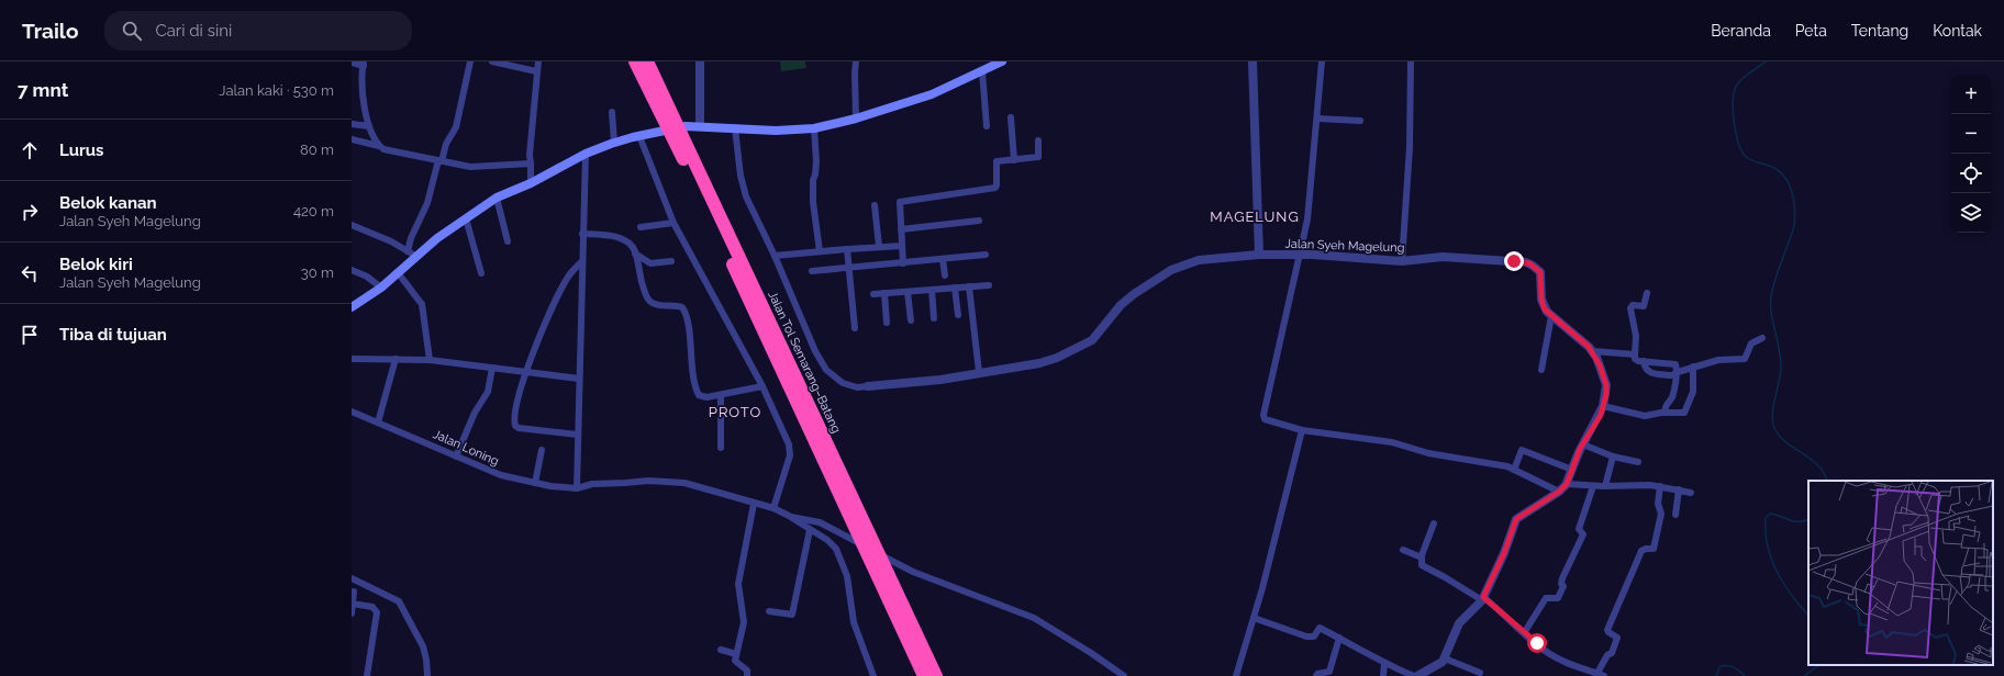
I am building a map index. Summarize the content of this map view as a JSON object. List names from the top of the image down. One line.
{"streets":{"highway":["Jalan Tol Semarang–Batang"],"street":["Jalan Syeh Magelung","Jalan Loning"]},"districts":["MAGELUNG","PROTO"],"page":{"header":"Trailo","search":"Cari di sini","nav":["Beranda","Peta","Tentang","Kontak"],"heading":["7 mnt","Jalan kaki · 530 m"],"map_buttons":["+","−"],"list":[["Lurus","80 m"],["Belok kanan","Jalan Syeh Magelung","420 m"],["Belok kiri","Jalan Syeh Magelung","30 m"],"Tiba di tujuan"]}}
